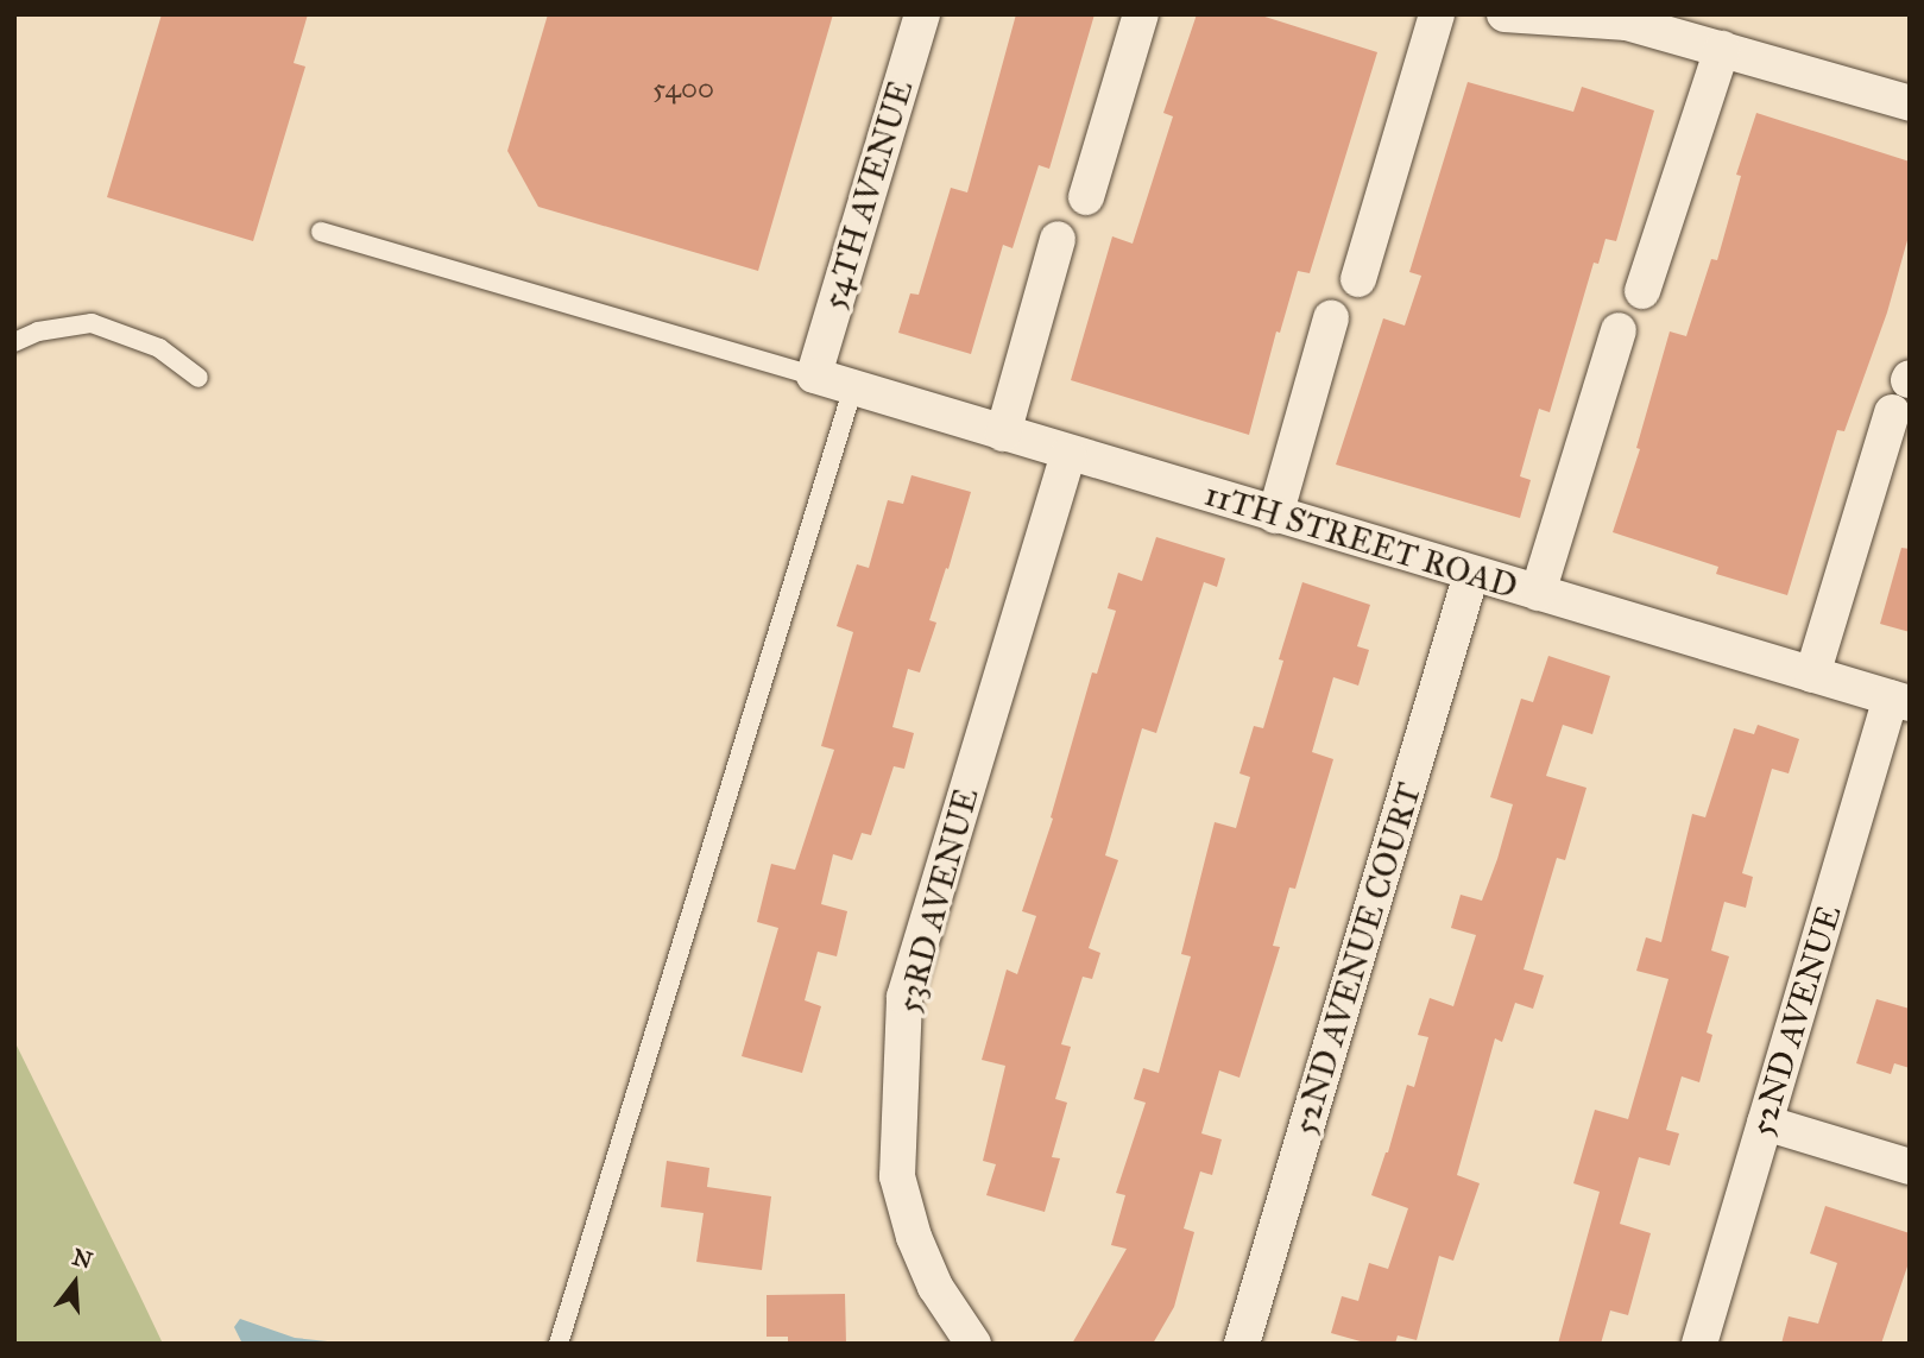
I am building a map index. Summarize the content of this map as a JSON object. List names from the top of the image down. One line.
{"streets":{"street":["54TH AVENUE","11TH STREET ROAD","53RD AVENUE","52ND AVENUE COURT","52ND AVENUE"]},"crossings":[["54TH AVENUE","11TH STREET ROAD"],["11TH STREET ROAD","53RD AVENUE"],["11TH STREET ROAD","52ND AVENUE COURT"],["11TH STREET ROAD","52ND AVENUE"]],"house_numbers":["5400"],"north":"top"}
